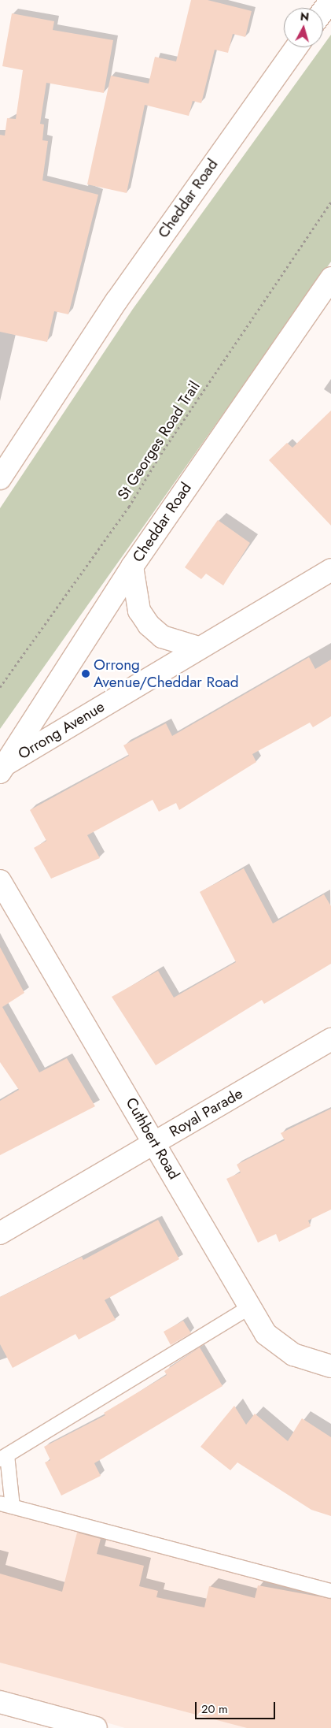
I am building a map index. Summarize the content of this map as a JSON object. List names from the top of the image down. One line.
{"streets":{"street":["Cheddar Road","Orrong Avenue","Royal Parade","Cuthbert Road"],"path":["St Georges Road Trail"]},"crossings":[["Cheddar Road","Orrong Avenue"],["Royal Parade","Cuthbert Road"]],"places":["Orrong Avenue/Cheddar Road"],"scale_bar":"20 m","north":"top"}
